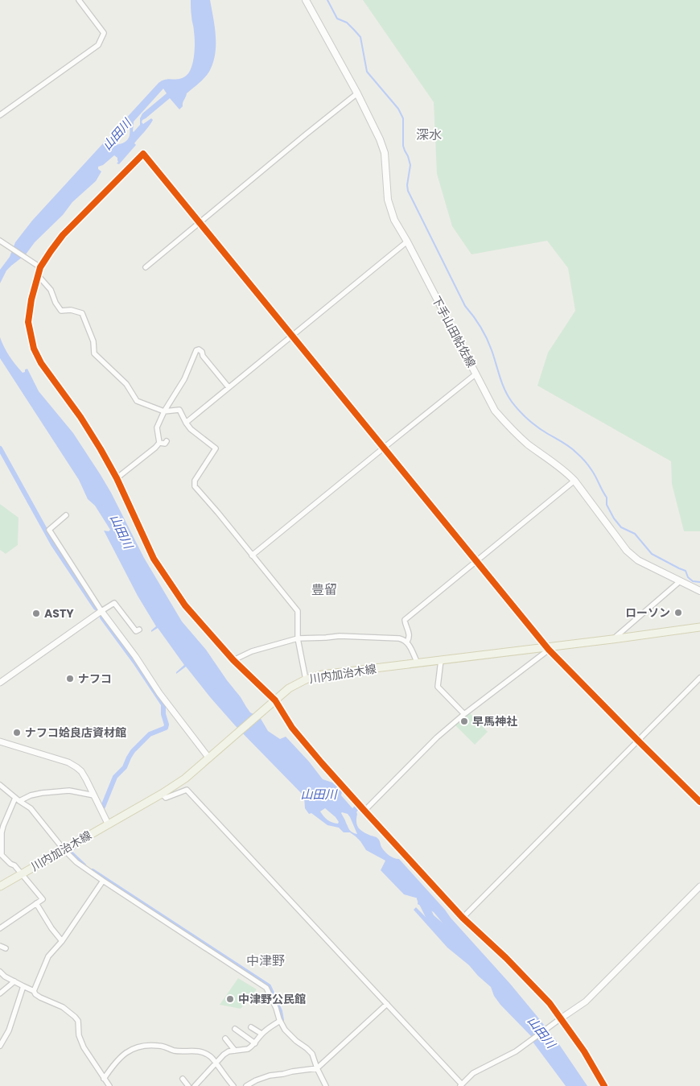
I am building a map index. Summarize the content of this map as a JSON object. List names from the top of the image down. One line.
{"streets":{"main road":["下手山田帖佐線","川内加治木線"]},"districts":["深水","豊留","中津野"],"water":["山田川"],"places":["ローソン","ASTY","ナフコ","早馬神社","ナフコ姶良店資材館","中津野公民館"]}
